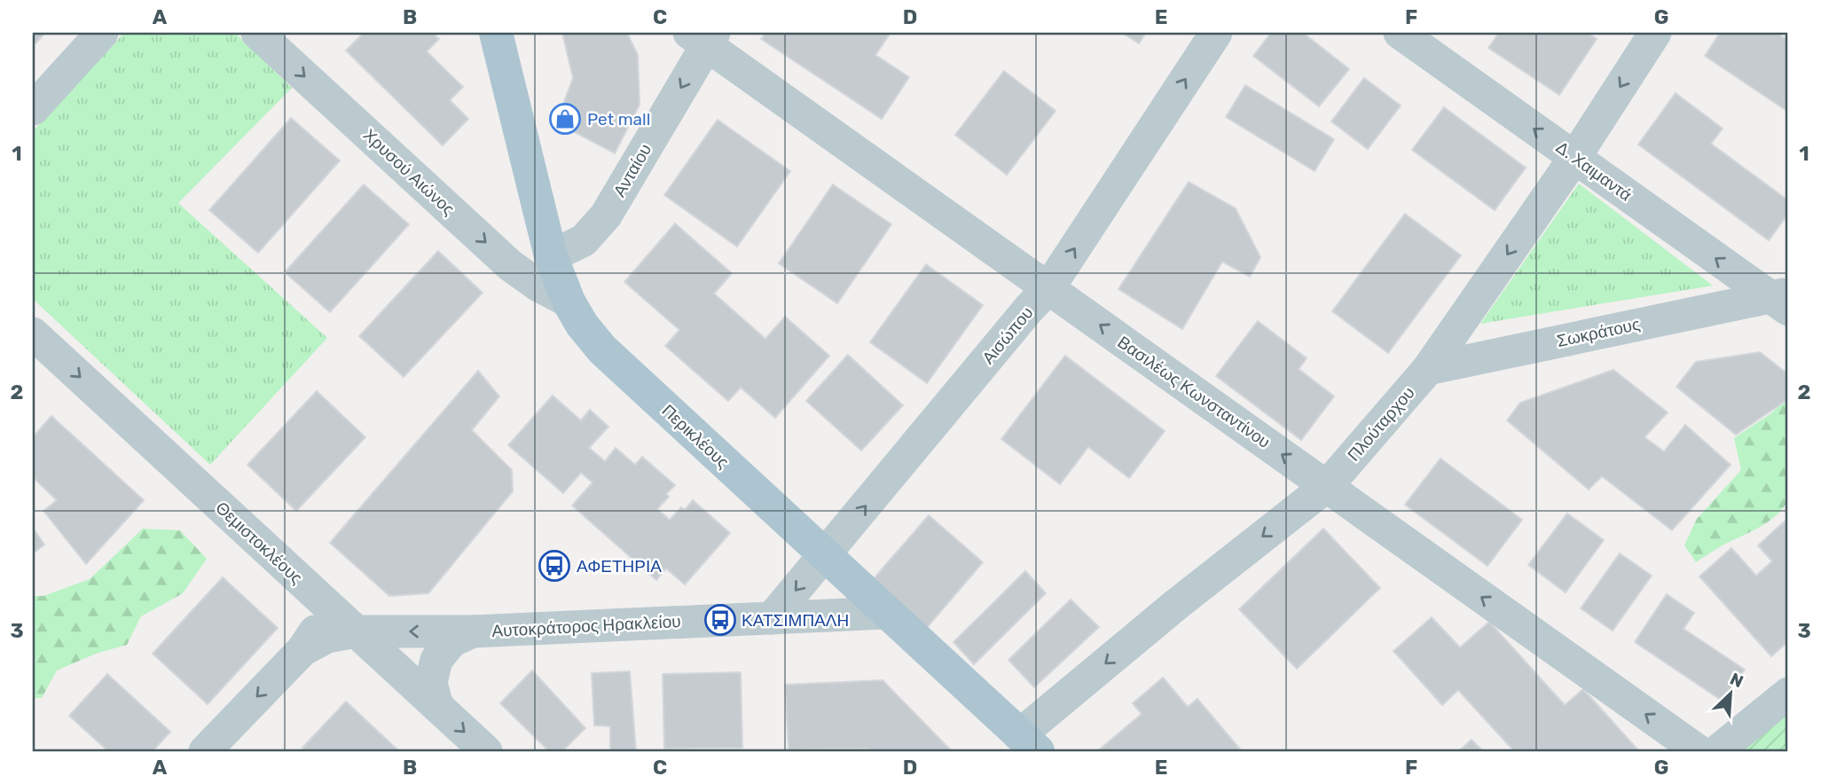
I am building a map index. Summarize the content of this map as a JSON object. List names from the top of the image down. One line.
{"streets":{"main road":["Περικλέους"],"street":["Ανταίου","Δ. Χαιμαντά","Χρυσού Αιώνος","Σωκράτους","Αισώπου","Βασιλέως Κωνσταντίνου","Πλούταρχου","Θεμιστοκλέους","Αυτοκράτορος Ηρακλείου"]},"crossings":[["Ανταίου","Βασιλέως Κωνσταντίνου"],["Ανταίου","Περικλέους"],["Δ. Χαιμαντά","Σωκράτους"],["Δ. Χαιμαντά","Πλούταρχου"],["Χρυσού Αιώνος","Περικλέους"],["Σωκράτους","Πλούταρχου"],["Αισώπου","Βασιλέως Κωνσταντίνου"],["Αισώπου","Περικλέους"],["Αισώπου","Αυτοκράτορος Ηρακλείου"],["Βασιλέως Κωνσταντίνου","Πλούταρχου"],["Πλούταρχου","Περικλέους"],["Περικλέους","Αυτοκράτορος Ηρακλείου"],["Θεμιστοκλέους","Αυτοκράτορος Ηρακλείου"]],"one_way":["Ανταίου","Δ. Χαιμαντά","Χρυσού Αιώνος","Βασιλέως Κωνσταντίνου","Πλούταρχου","Θεμιστοκλέους"],"places":{"shop":["Pet mall"],"bus stop":["ΑΦΕΤΗΡΙΑ","ΚΑΤΣΙΜΠΑΛΗ"]},"north":"top right","grid":{"columns":["A","B","C","D","E","F","G"],"rows":["1","2","3"]}}
